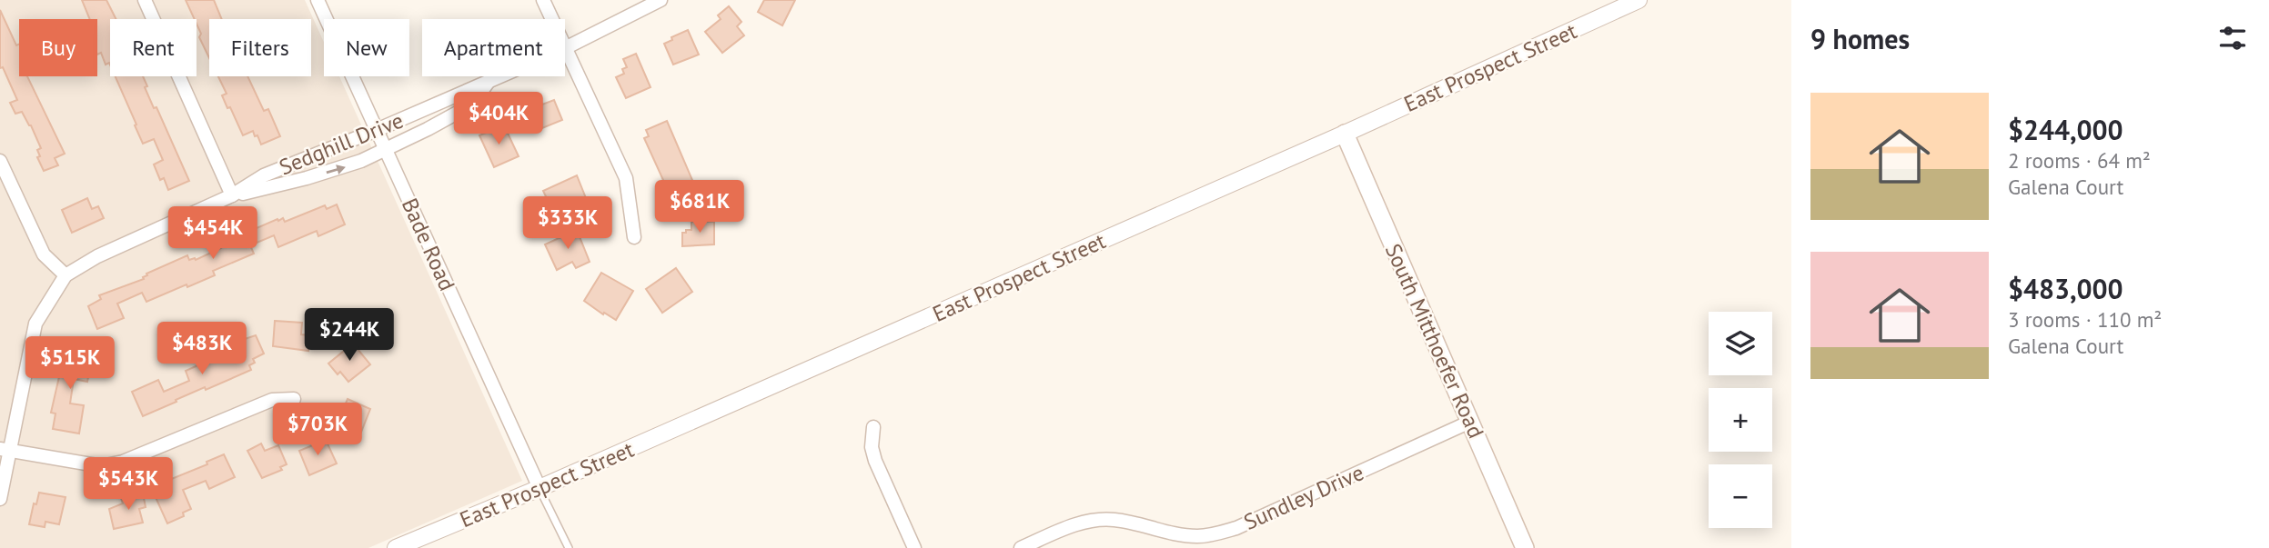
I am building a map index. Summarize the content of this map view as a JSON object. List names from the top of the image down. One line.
{"streets":{"main road":["South Mitthoefer Road"],"street":["East Prospect Street","Sedghill Drive","Bade Road","Sundley Drive"]},"crossings":[["East Prospect Street","Bade Road"],["East Prospect Street","South Mitthoefer Road"],["Sedghill Drive","Bade Road"],["South Mitthoefer Road","Sundley Drive"]],"page":{"heading":"9 homes","chip":["Buy","Rent","Filters","New","Apartment"],"list":[{"name":"$244,000","note":"2 rooms · 64 m² · Galena Court"},{"name":"$483,000","note":"3 rooms · 110 m² · Galena Court"}],"price":["$404K","$681K","$333K","$454K","$244K","$483K","$515K","$703K","$543K"],"map_buttons":["+","−"]}}
